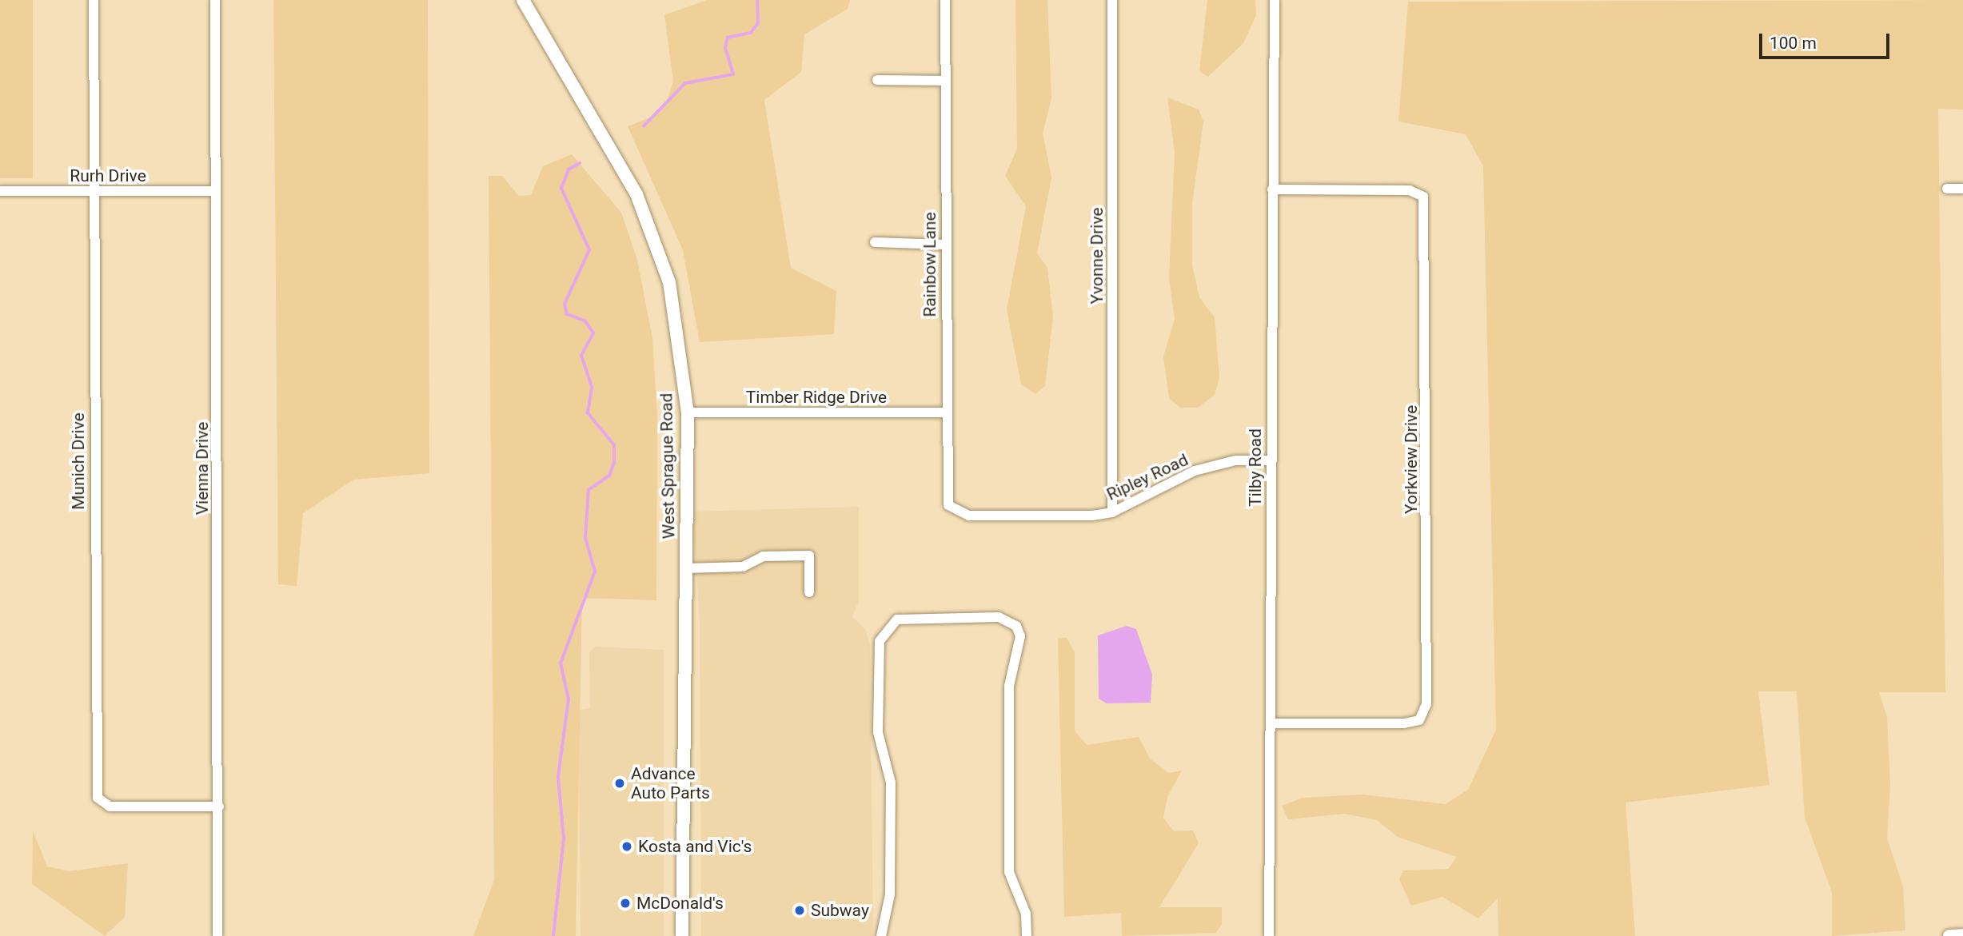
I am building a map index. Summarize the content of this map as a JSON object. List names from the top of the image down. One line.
{"streets":{"street":["Rurh Drive","Yvonne Drive","Rainbow Lane","Timber Ridge Drive","Yorkview Drive","Munich Drive","West Sprague Road","Tilby Road","Vienna Drive","Ripley Road"]},"crossings":[["Rurh Drive","Munich Drive"],["Rurh Drive","Vienna Drive"],["Yvonne Drive","Ripley Road"],["Rainbow Lane","Timber Ridge Drive"],["Rainbow Lane","Ripley Road"],["Timber Ridge Drive","West Sprague Road"],["Yorkview Drive","Tilby Road"],["Munich Drive","Vienna Drive"],["Tilby Road","Ripley Road"]],"places":["Advance Auto Parts","Kosta and Vic's","McDonald's","Subway"],"scale_bar":"100 m"}
